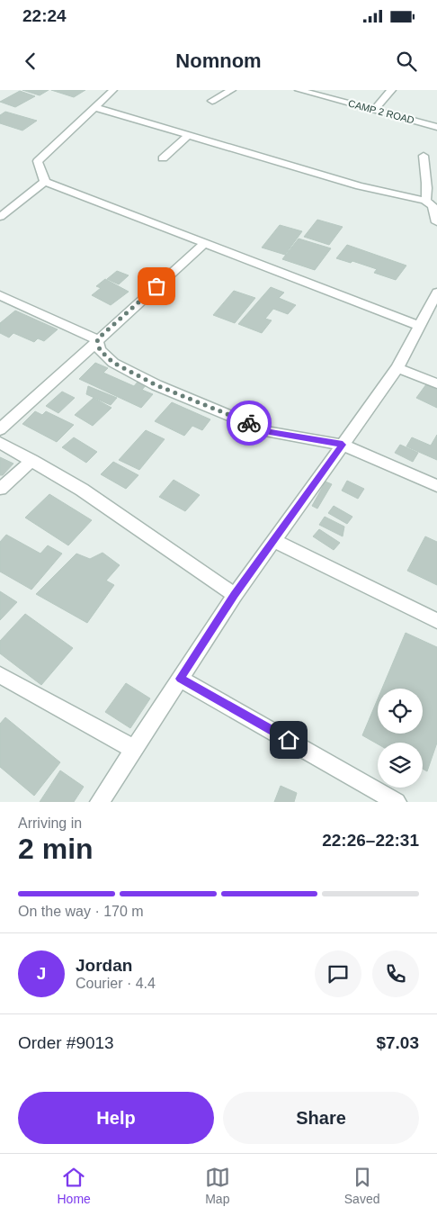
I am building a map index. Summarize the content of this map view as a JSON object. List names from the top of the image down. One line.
{"streets":{"street":["CAMP 2 ROAD"]},"page":{"status":"22:24","header":"Nomnom","heading":["2 min","Arriving in","22:26–22:31"],"panel":["Jordan","Courier · 4.4","Order #9013","$7.03"],"bar":"On the way · 170 m","round":"J","buttons":["Help","Share"],"tabs":["Home","Map","Saved"]}}
